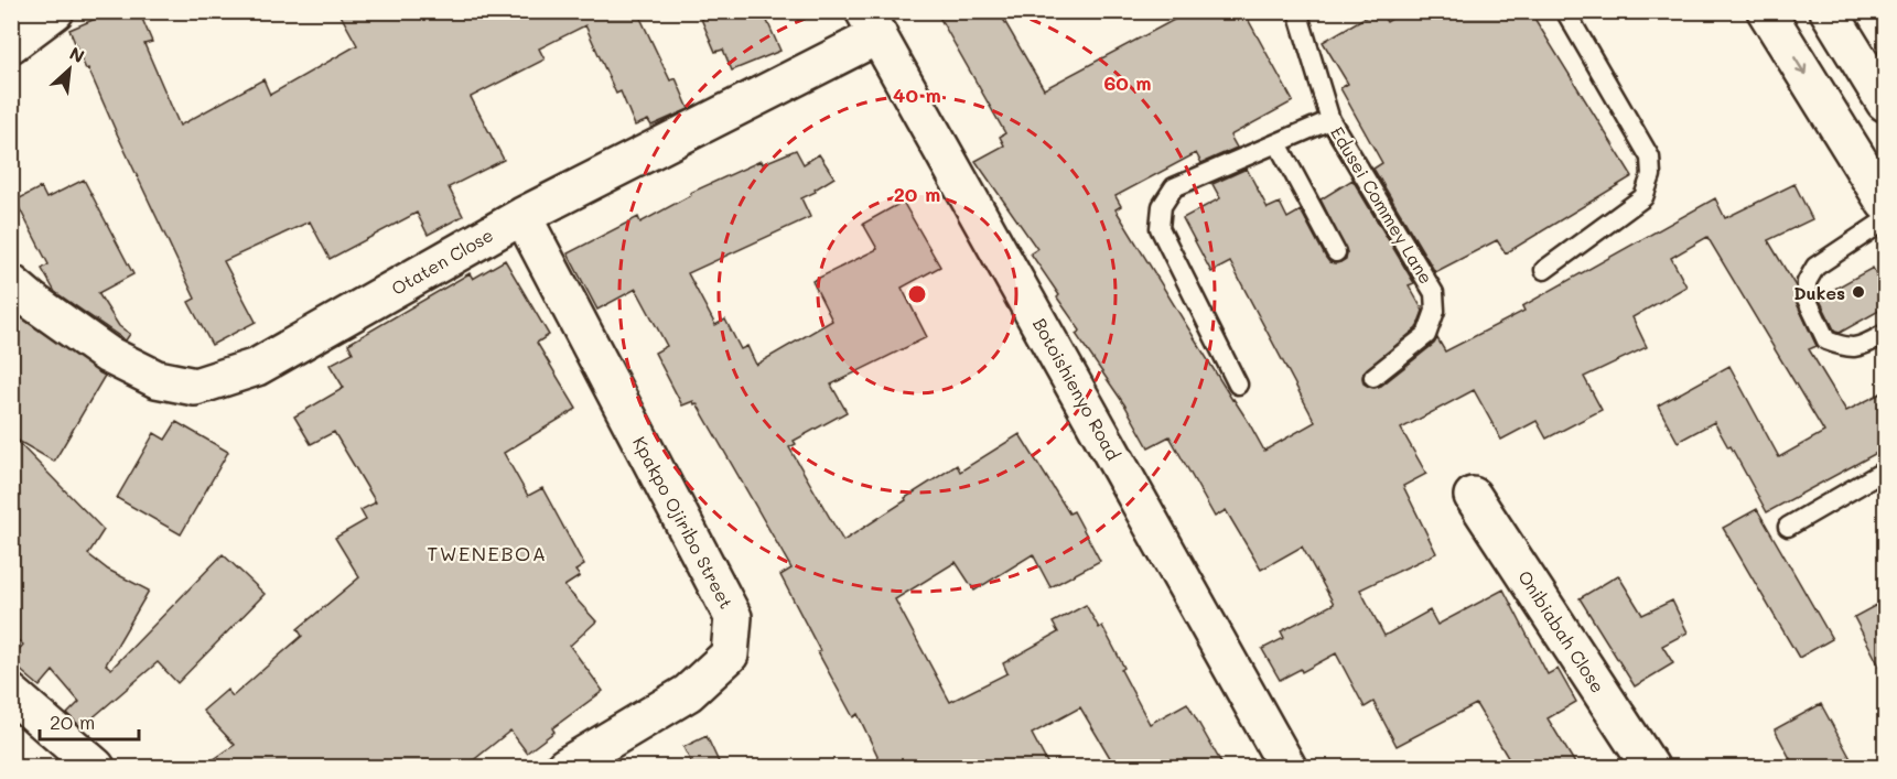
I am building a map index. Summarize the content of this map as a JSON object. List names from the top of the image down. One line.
{"streets":{"main road":["Otaten Close","Botoishienyo Road","Kpakpo Ojiribo Street","Onibiabah Close"],"lane":["Edusei Commey Lane"]},"crossings":[["Otaten Close","Botoishienyo Road"],["Otaten Close","Kpakpo Ojiribo Street"]],"districts":["TWENEBOA"],"places":["Dukes"],"scale_bar":"20 m","north":"top right","rings":["60 m","40 m","20 m"]}
